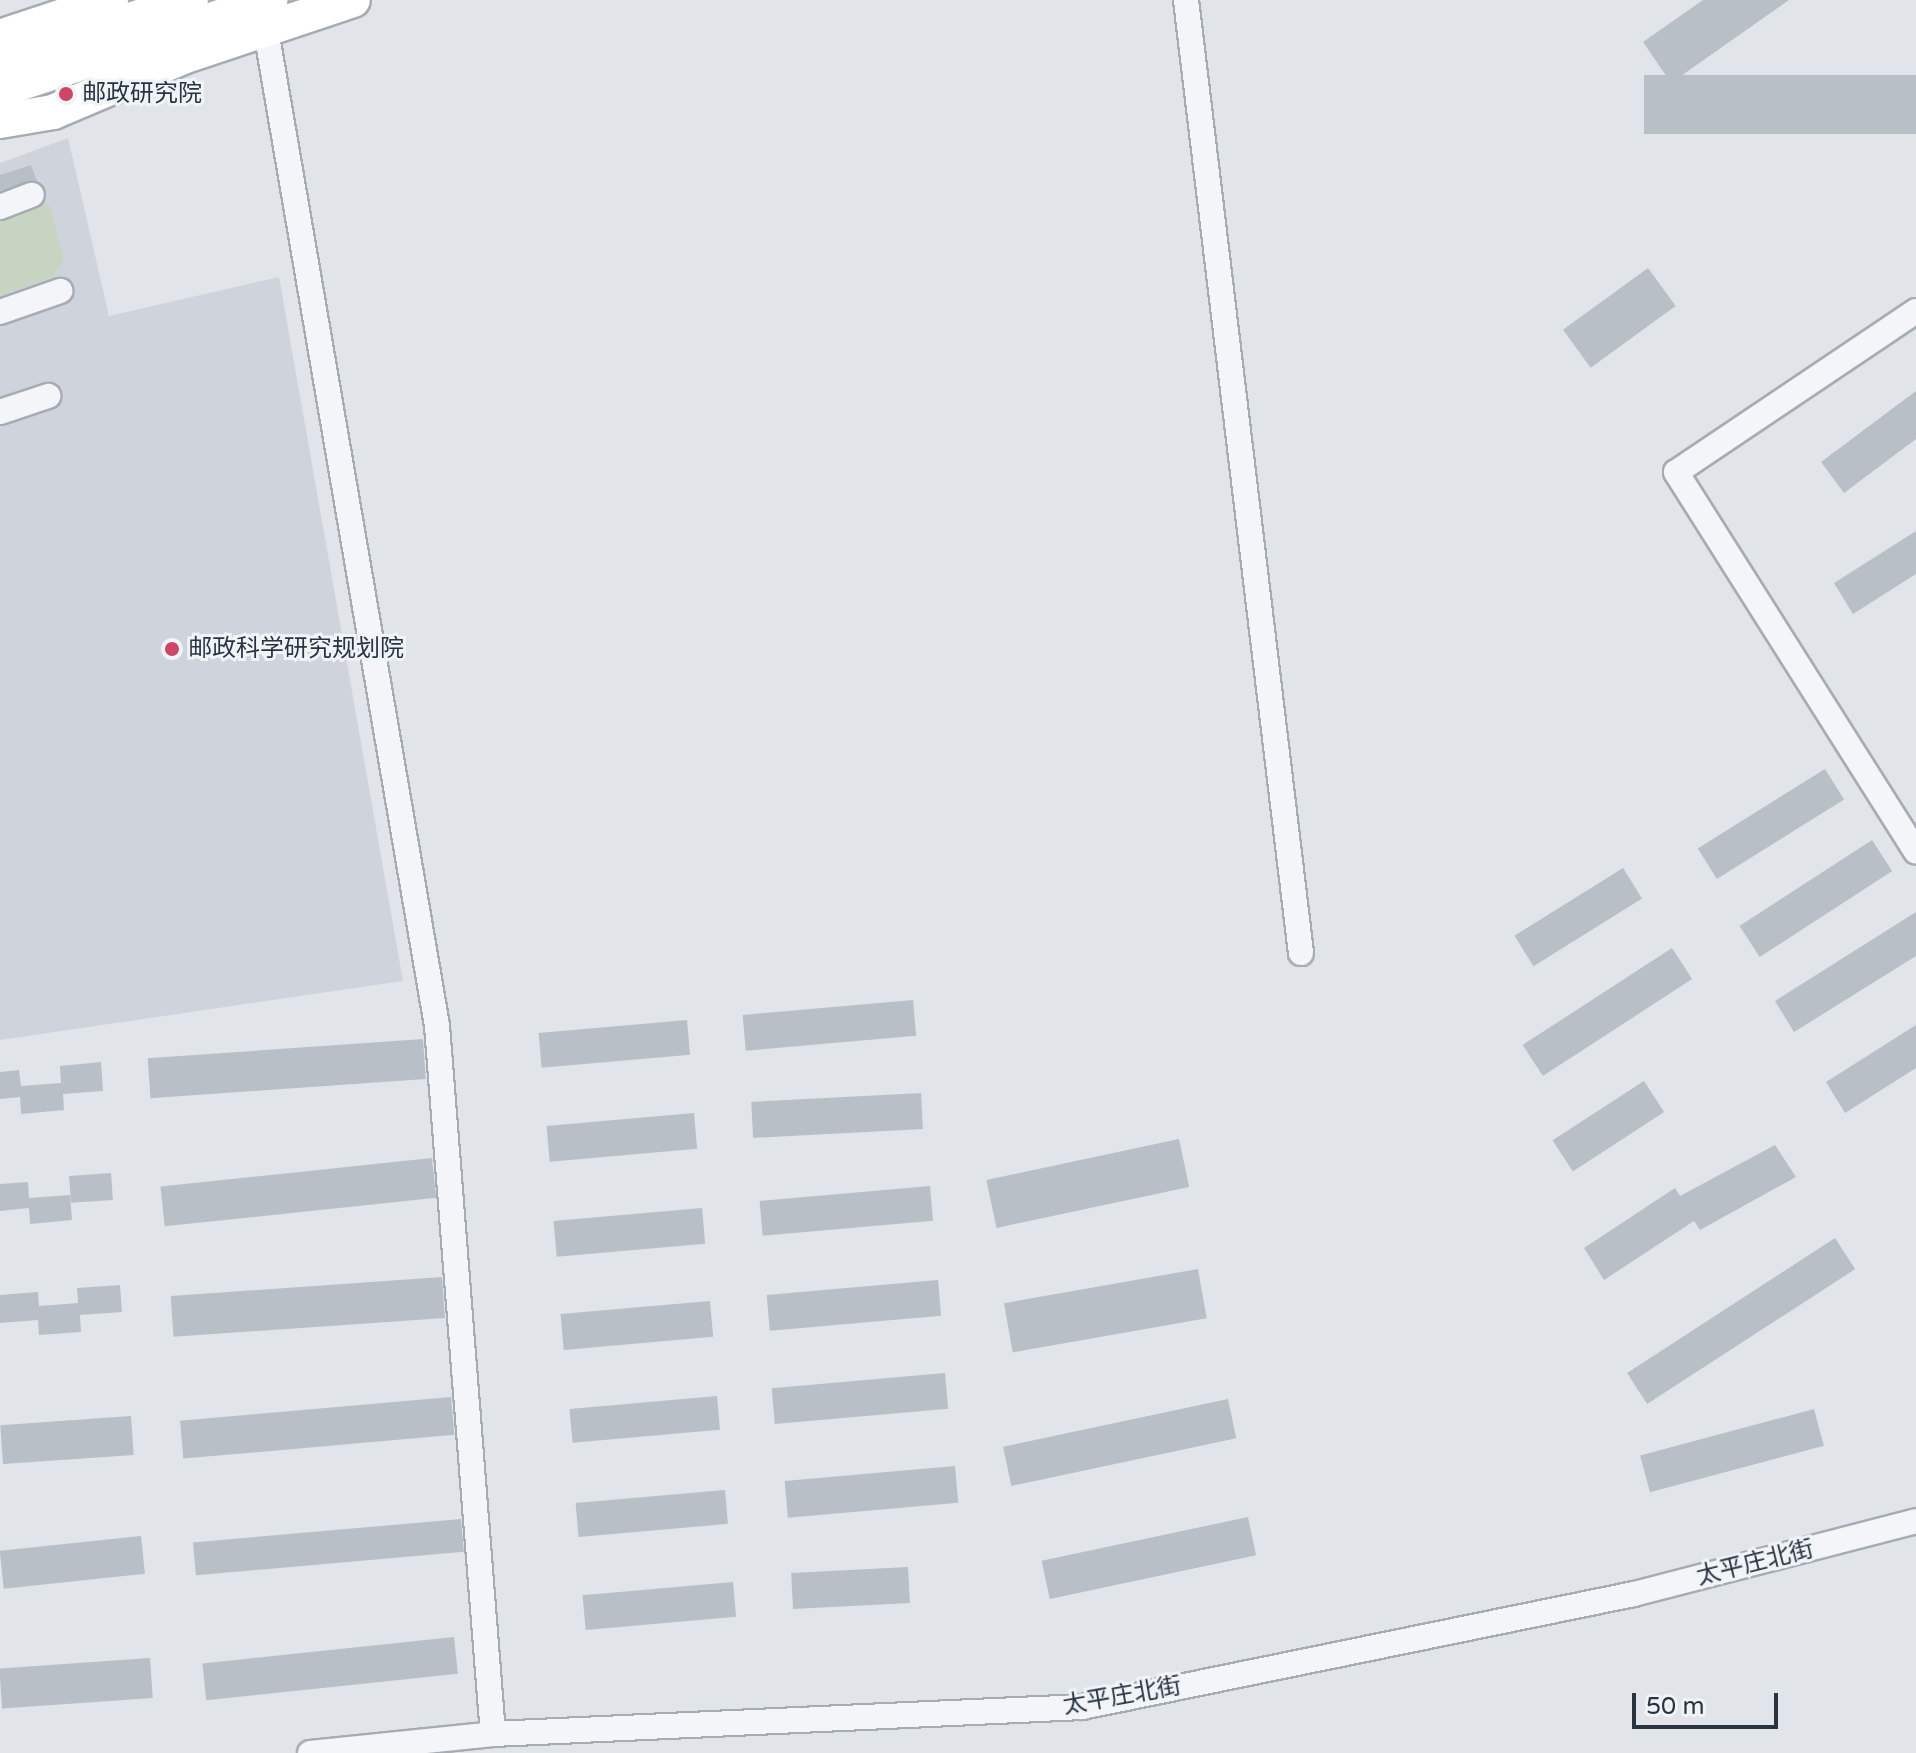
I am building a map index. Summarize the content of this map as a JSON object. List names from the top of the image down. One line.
{"streets":{"street":["太平庄北街"]},"places":["邮政研究院","邮政科学研究规划院"],"scale_bar":"50 m"}
